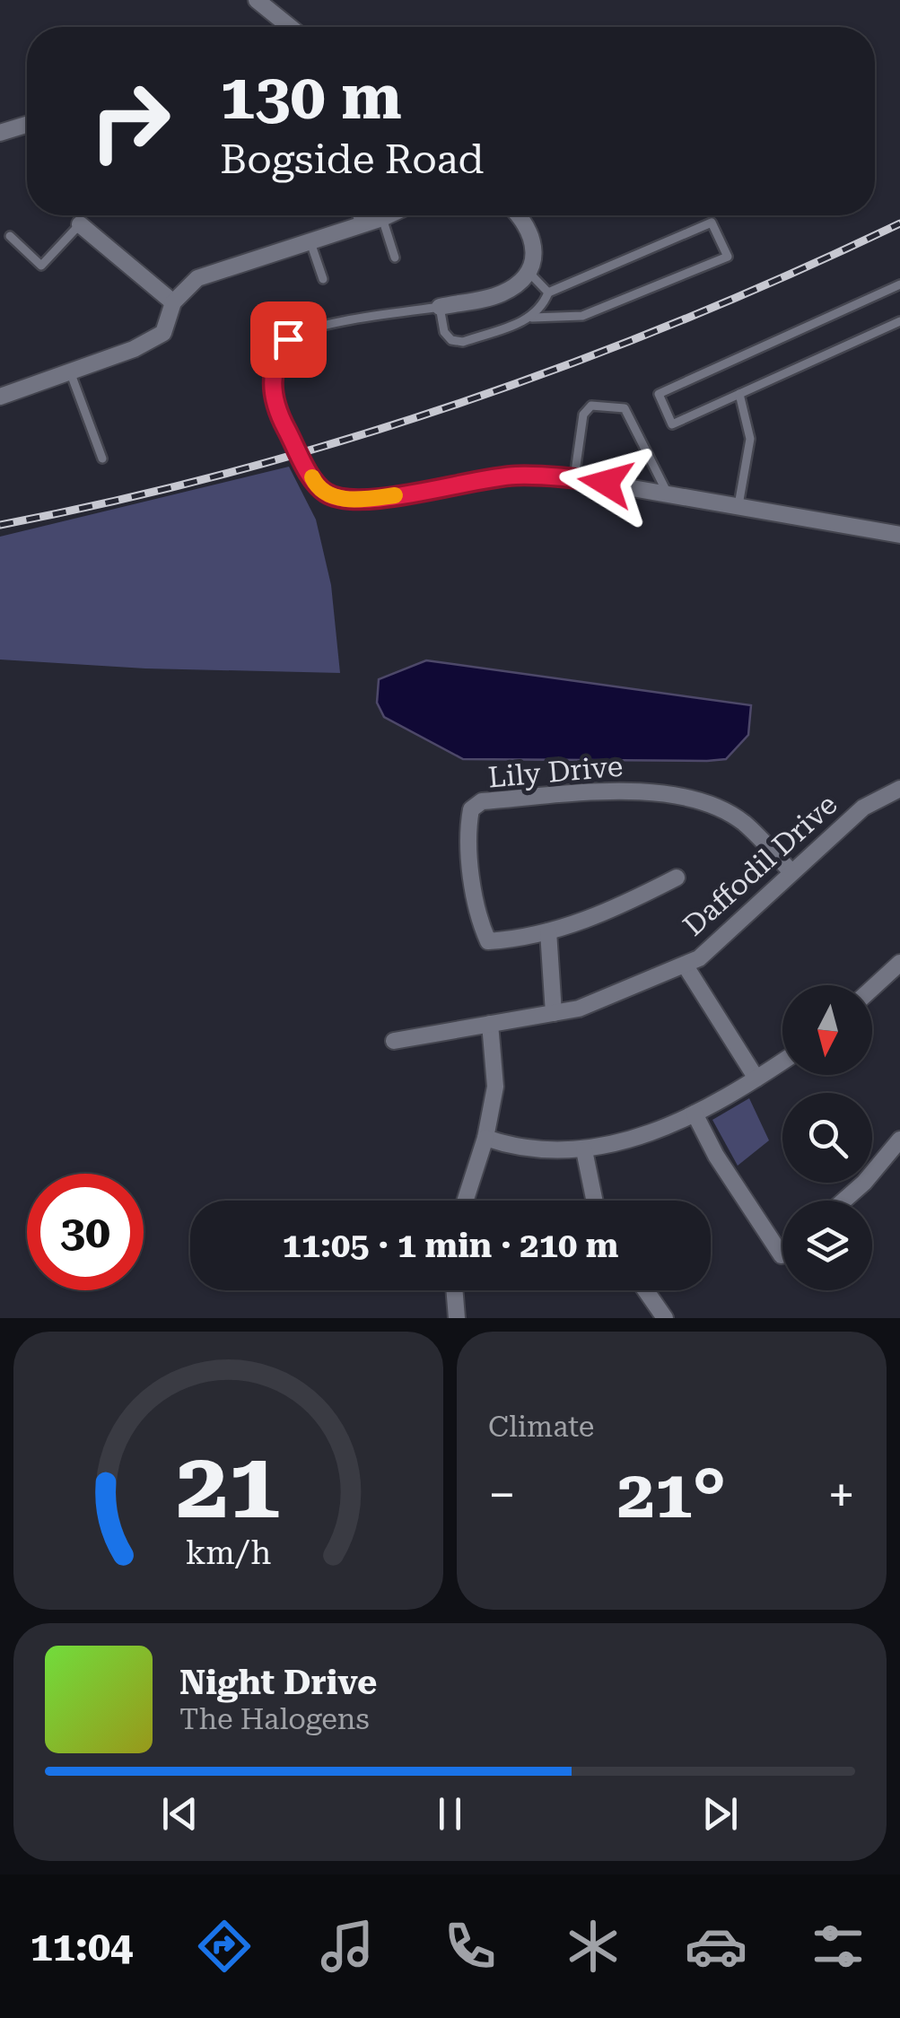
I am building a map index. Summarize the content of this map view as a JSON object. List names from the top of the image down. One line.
{"streets":{"street":["Lily Drive","Daffodil Drive"]},"crossings":[["Lily Drive","Daffodil Drive"]],"north":"bottom","page":{"turn":["130 m","Bogside Road"],"limit":"30","trip":"11:05 · 1 min · 210 m","tile":"Climate","heat":["−","21°","+"],"song":["Night Drive","The Halogens"],"tabs":"11:04","gauge":["21","km/h"]}}
